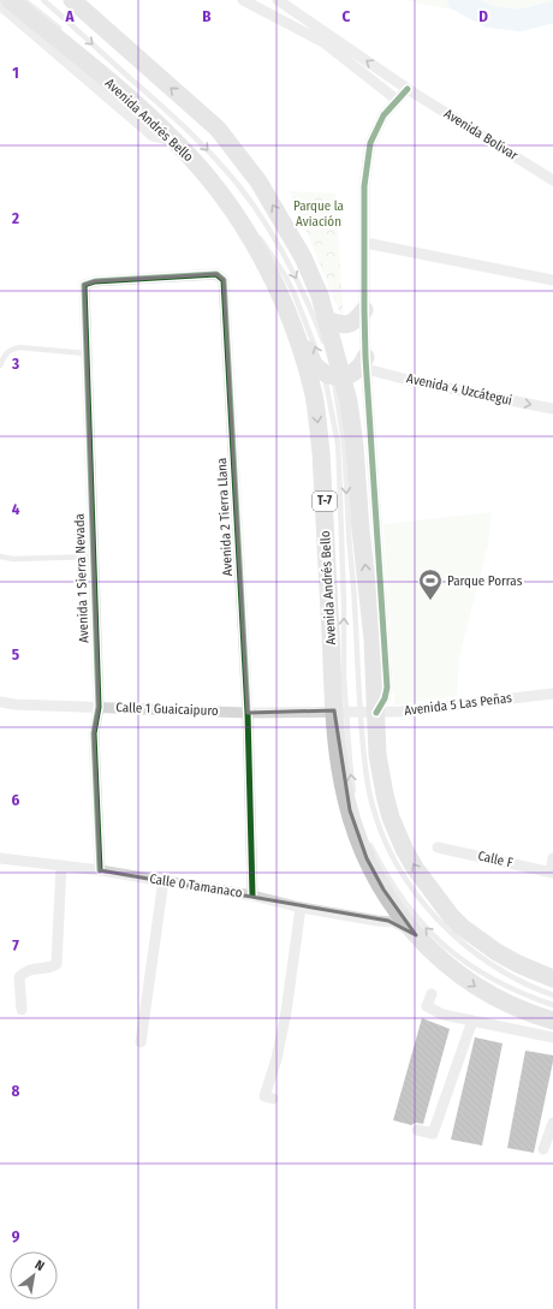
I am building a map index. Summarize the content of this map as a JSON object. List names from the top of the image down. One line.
{"streets":{"highway":["Avenida Andrés Bello","T-7"],"street":["Avenida Bolívar","Avenida 4 Uzcátegui","Avenida 2 Tierra Llana","Avenida 1 Sierra Nevada","Avenida 5 Las Peñas","Calle 1 Guaicaipuro","Calle F","Calle 0 Tamanaco"]},"crossings":[["Avenida Andrés Bello","Avenida 5 Las Peñas"],["Avenida Andrés Bello","Calle 1 Guaicaipuro"],["Avenida Andrés Bello","Calle 0 Tamanaco"],["Avenida 2 Tierra Llana","Avenida 1 Sierra Nevada"],["Avenida 2 Tierra Llana","Calle 1 Guaicaipuro"],["Avenida 2 Tierra Llana","Calle 0 Tamanaco"],["Avenida 1 Sierra Nevada","Calle 1 Guaicaipuro"],["Avenida 1 Sierra Nevada","Calle 0 Tamanaco"],["Avenida 5 Las Peñas","Calle 1 Guaicaipuro"]],"one_way":["Avenida 4 Uzcátegui"],"parks":["Parque la Aviación"],"places":{"sports":["Parque Porras"]},"north":"top right","grid":{"columns":["A","B","C","D"],"rows":["1","2","3","4","5","6","7","8","9"]}}
